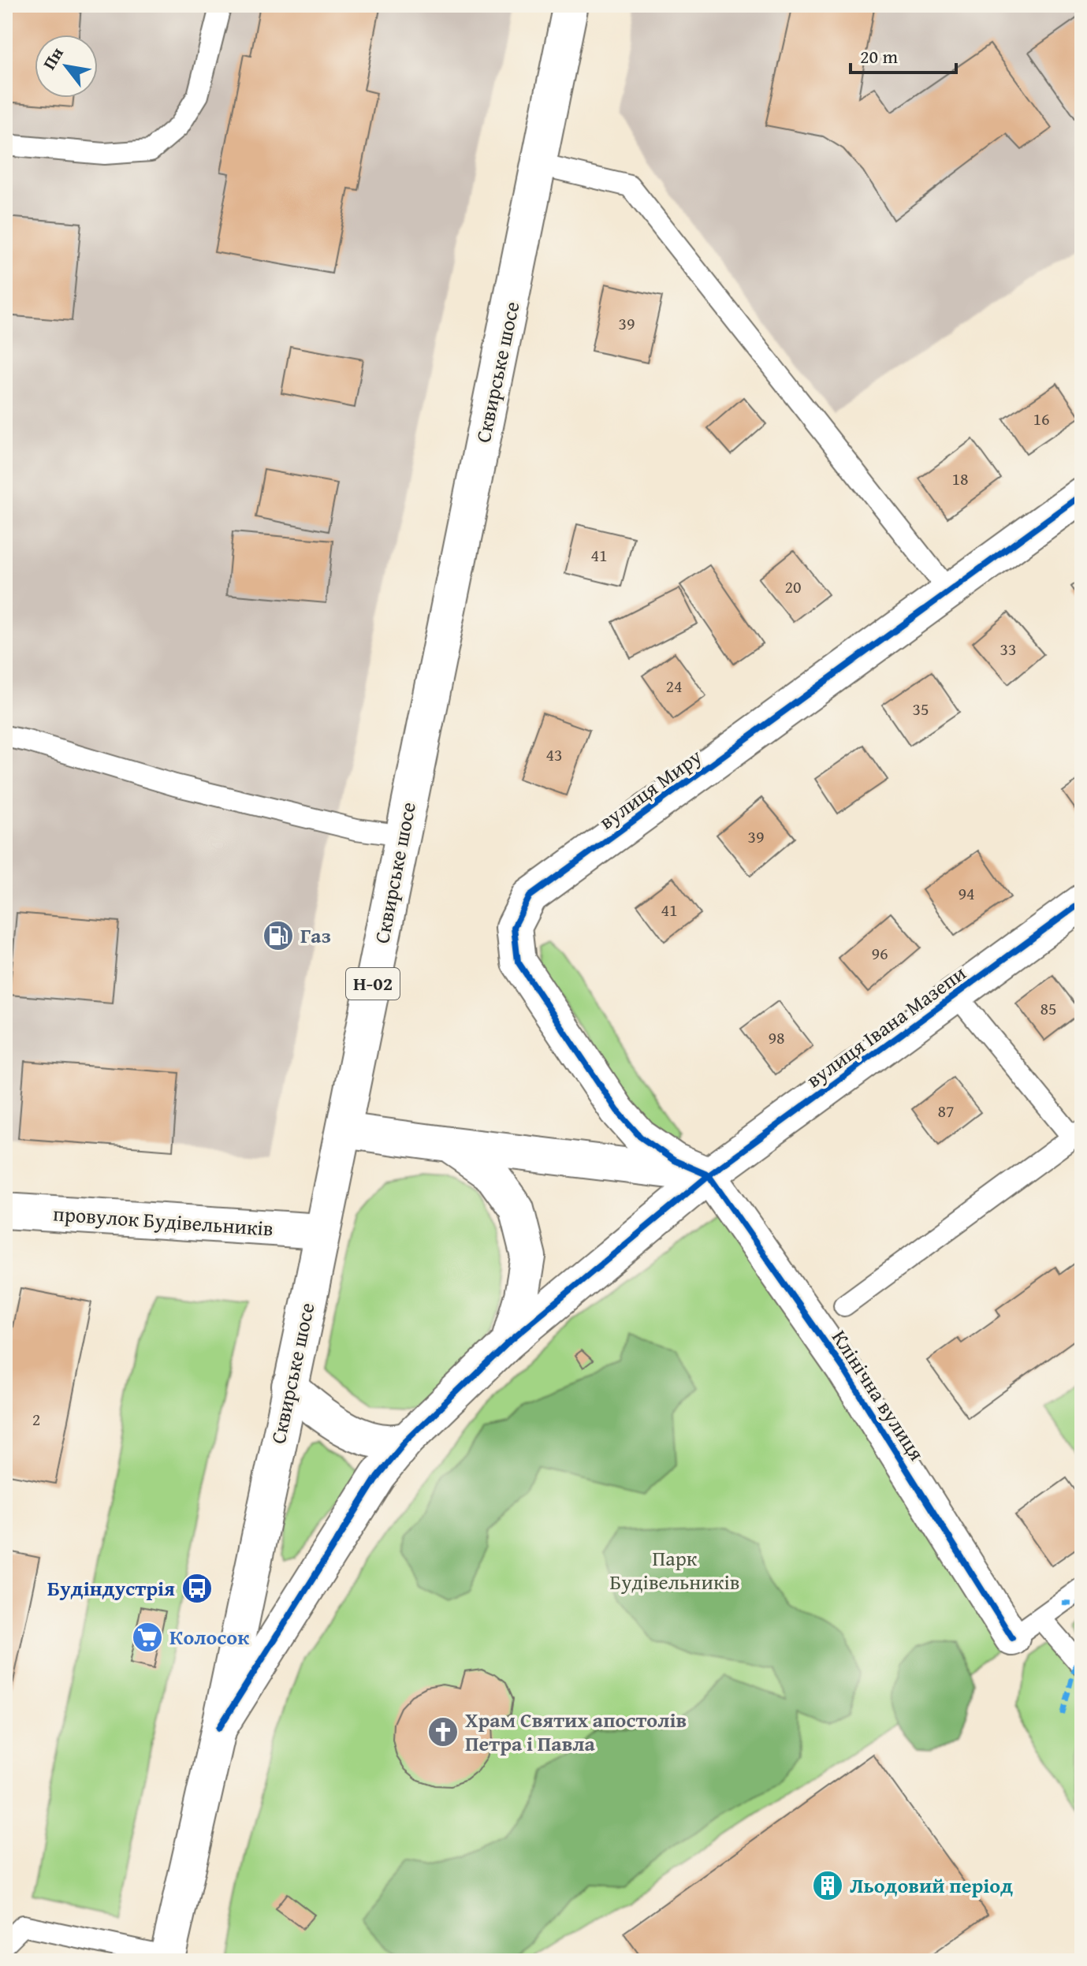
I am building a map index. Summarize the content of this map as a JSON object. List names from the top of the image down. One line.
{"streets":{"street":["Сквирське шосе","вулиця Миру","Н-02","вулиця Івана Мазепи","провулок Будівельників","Клінічна вулиця"]},"crossings":[["Сквирське шосе","вулиця Івана Мазепи"],["Сквирське шосе","провулок Будівельників"],["вулиця Миру","вулиця Івана Мазепи"],["вулиця Миру","Клінічна вулиця"],["вулиця Івана Мазепи","Клінічна вулиця"]],"parks":["Парк Будівельників"],"places":{"fuel station":["Газ"],"bus stop":["Будіндустрія"],"supermarket":["Колосок"],"church":["Храм Святих апостолів Петра і Павла"],"building":["Льодовий період"]},"house_numbers":["39","16","18","41","20","33","24","35","43","39","94","41","96","85","98","87","2"],"scale_bar":"20 m","north":"top left"}
